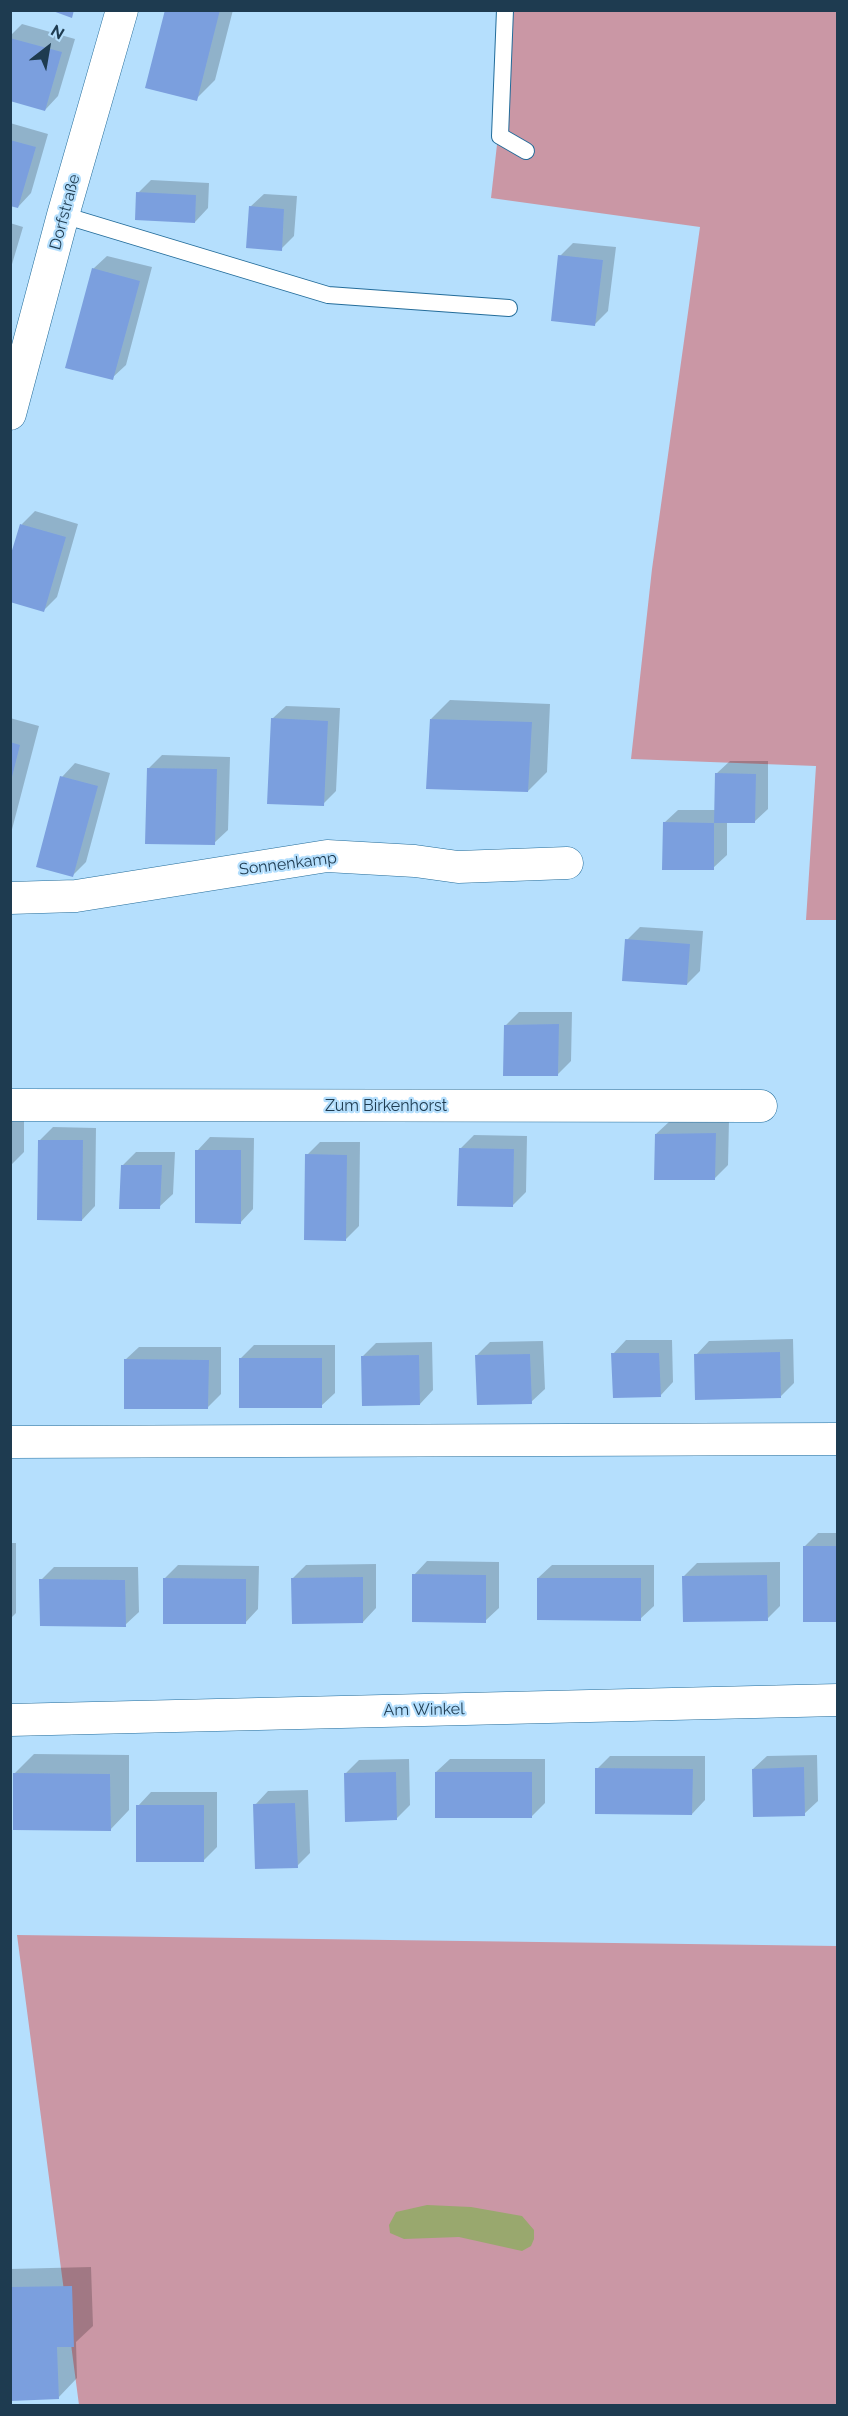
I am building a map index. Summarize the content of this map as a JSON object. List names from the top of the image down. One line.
{"streets":{"street":["Dorfstraße","Sonnenkamp","Zum Birkenhorst","Am Winkel"]},"north":"top right"}
